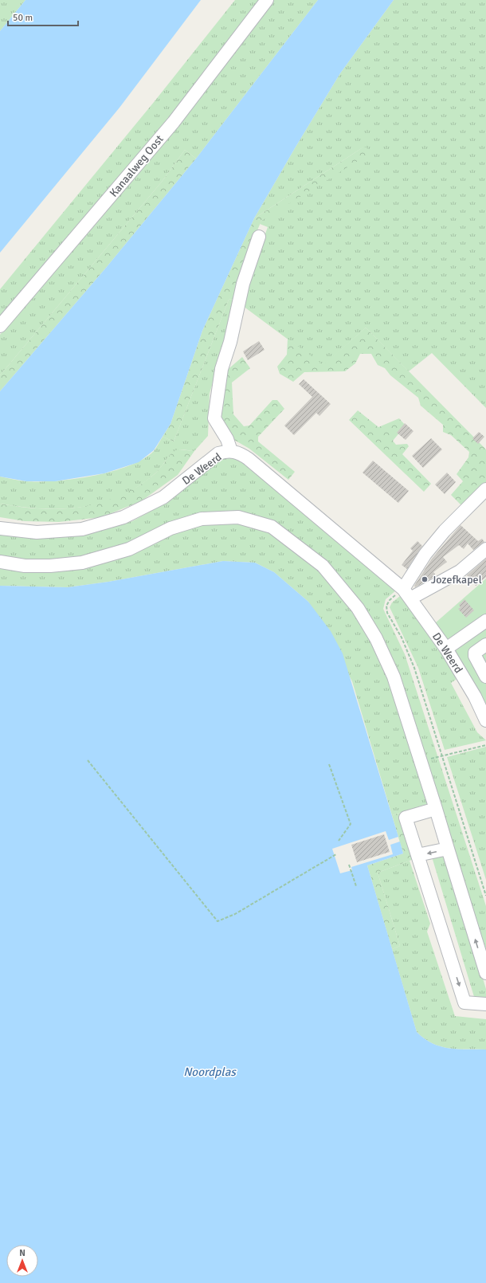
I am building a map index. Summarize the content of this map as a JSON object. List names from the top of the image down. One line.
{"streets":{"street":["Kanaalweg Oost","De Weerd"]},"water":["Noordplas"],"places":["Jozefkapel"],"scale_bar":"50 m","north":"top"}
